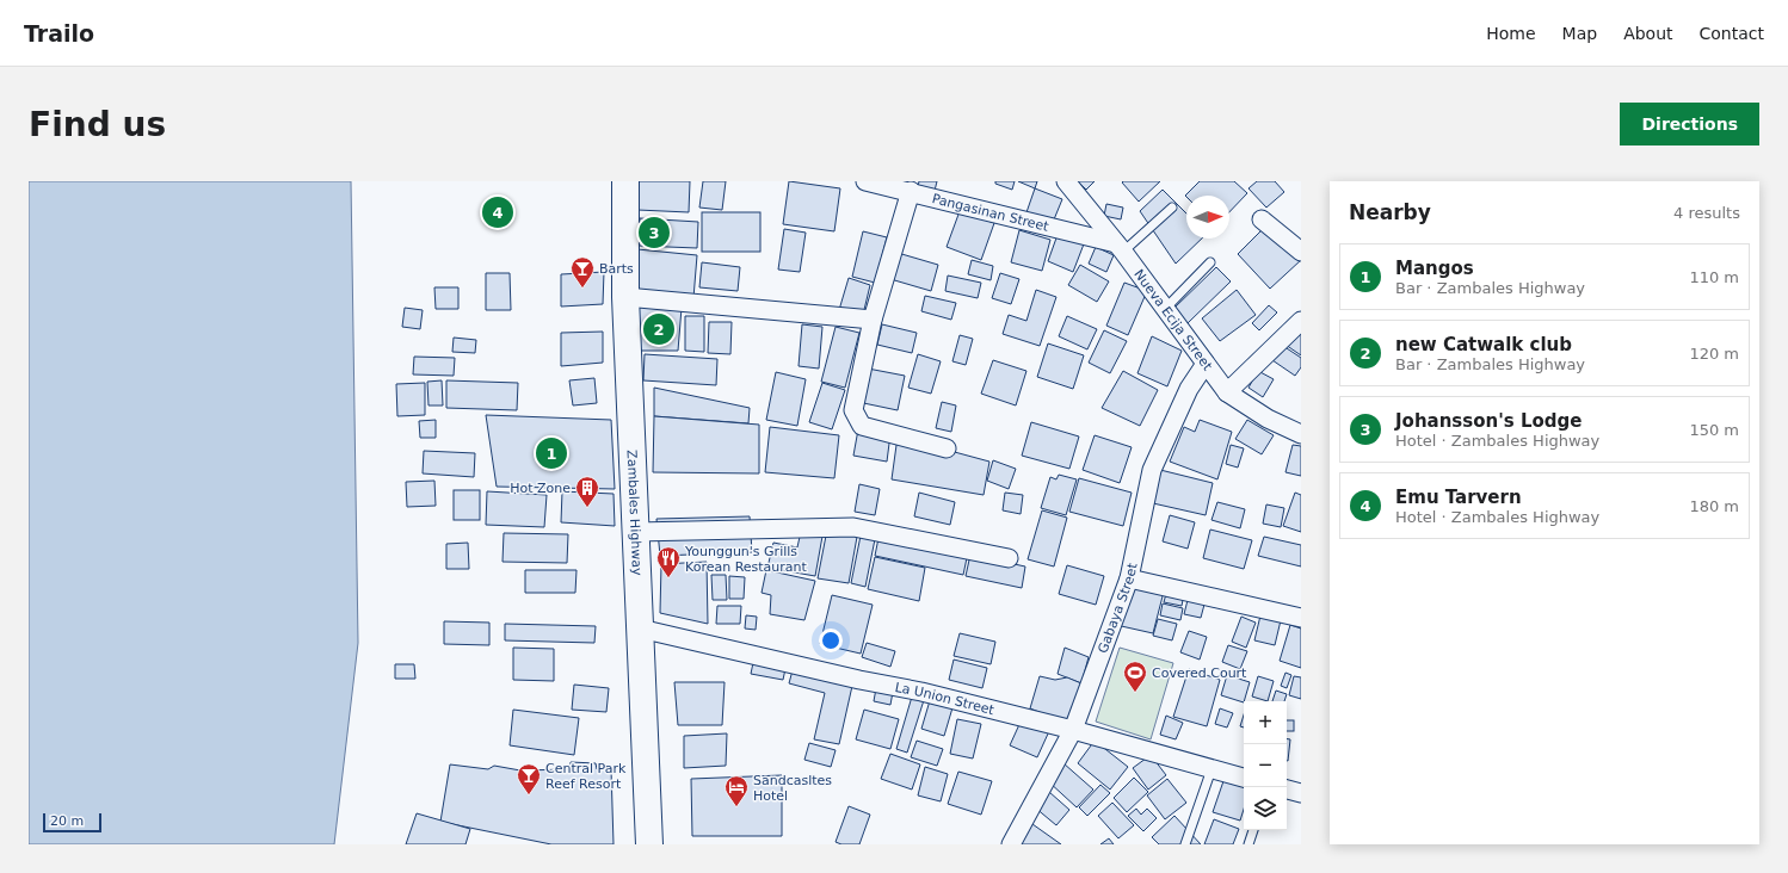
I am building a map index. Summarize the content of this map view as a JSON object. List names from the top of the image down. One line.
{"streets":{"main road":["Zambales Highway"],"street":["Pangasinan Street","Nueva Ecija Street","Gabaya Street","La Union Street"]},"crossings":[["Pangasinan Street","Nueva Ecija Street"],["Nueva Ecija Street","Gabaya Street"],["Zambales Highway","La Union Street"],["Gabaya Street","La Union Street"]],"places":{"bar":["Barts","Central Park Reef Resort"],"building":["Hot Zone"],"restaurant":["Younggun's Grills Korean Restaurant"],"sports":["Covered Court"],"hotel":["Sandcasltes Hotel"]},"scale_bar":"20 m","north":"right","page":{"header":"Trailo","nav":["Home","Map","About","Contact"],"buttons":"Directions","title":"Find us","heading":["Nearby","4 results"],"pins":["4","3","2","1"],"list":[{"mark":"1","name":"Mangos","note":"Bar · Zambales Highway","value":"110 m"},{"mark":"2","name":"new Catwalk club","note":"Bar · Zambales Highway","value":"120 m"},{"mark":"3","name":"Johansson's Lodge","note":"Hotel · Zambales Highway","value":"150 m"},{"mark":"4","name":"Emu Tarvern","note":"Hotel · Zambales Highway","value":"180 m"}],"map_buttons":["+","−"],"scale":"20 m"}}
